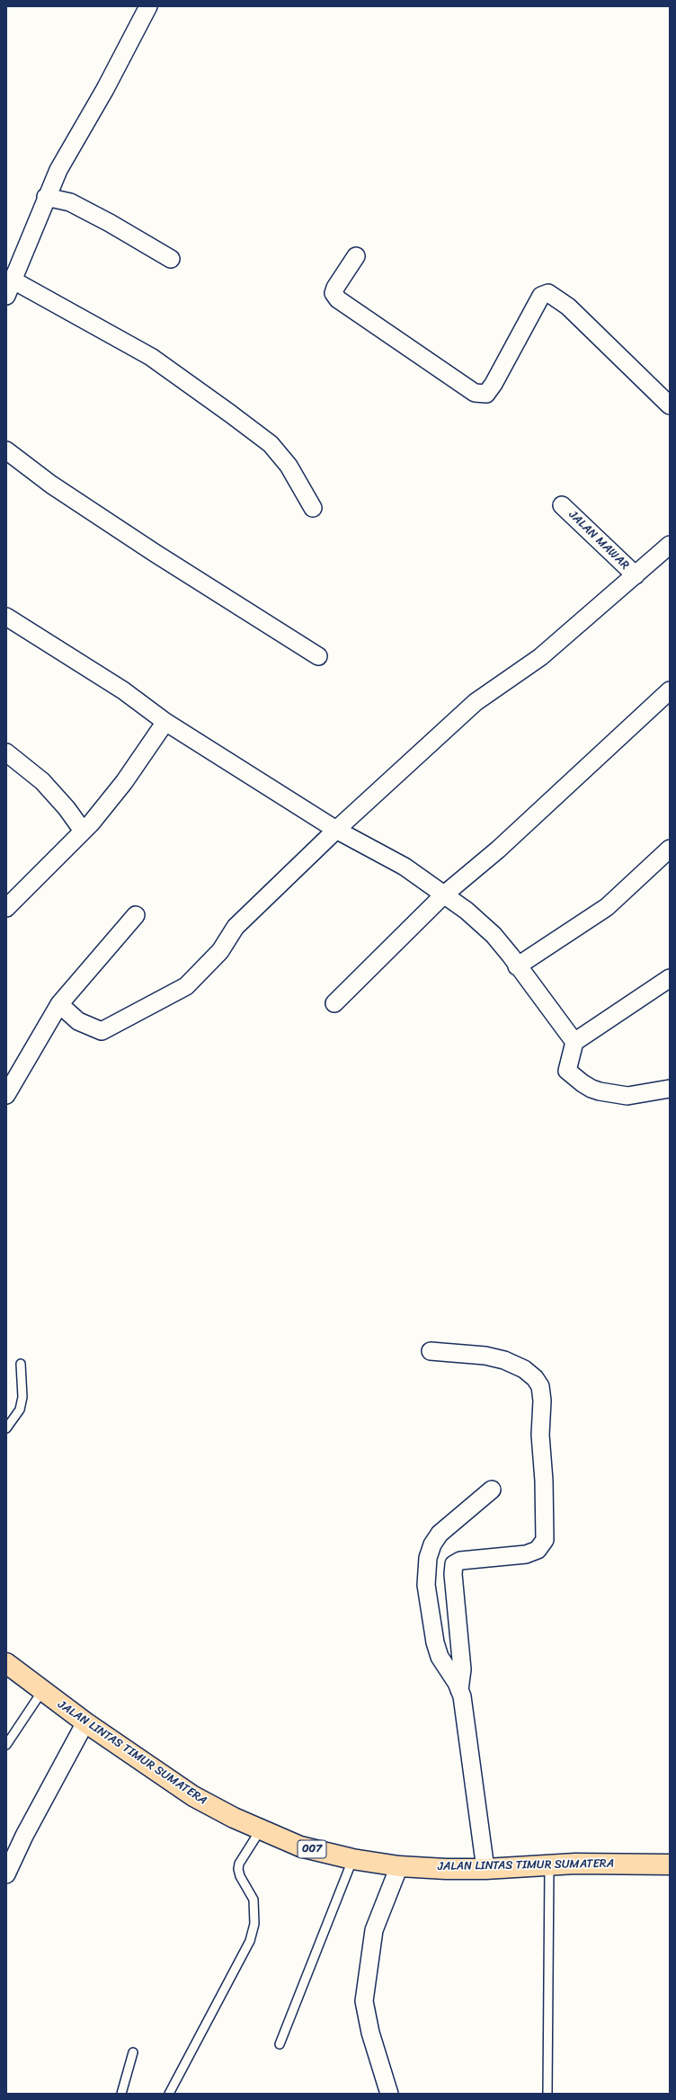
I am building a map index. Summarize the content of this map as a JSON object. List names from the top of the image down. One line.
{"streets":{"highway":["JALAN LINTAS TIMUR SUMATERA","007"],"street":["JALAN MAWAR"]}}
